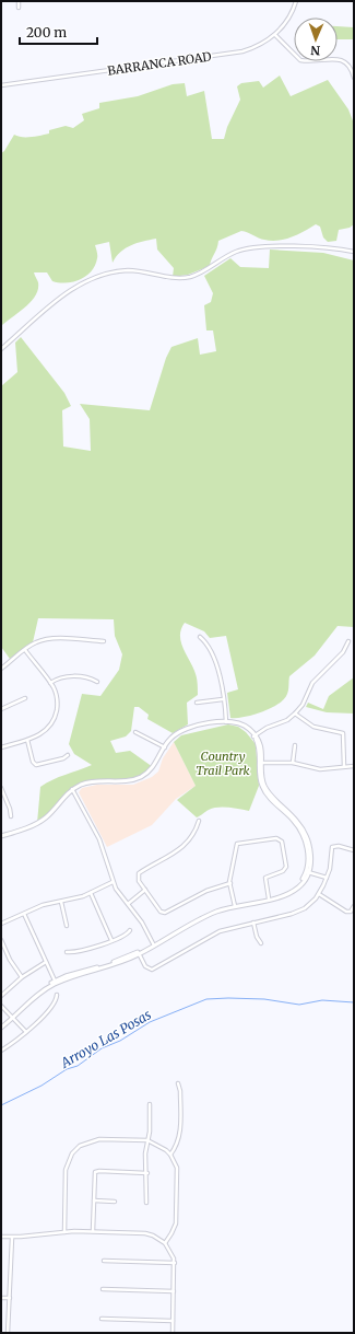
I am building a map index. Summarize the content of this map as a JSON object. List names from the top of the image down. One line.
{"streets":{"street":["BARRANCA ROAD"]},"water":["Arroyo Las Posas"],"parks":["Country Trail Park"],"scale_bar":"200 m","north":"bottom"}
